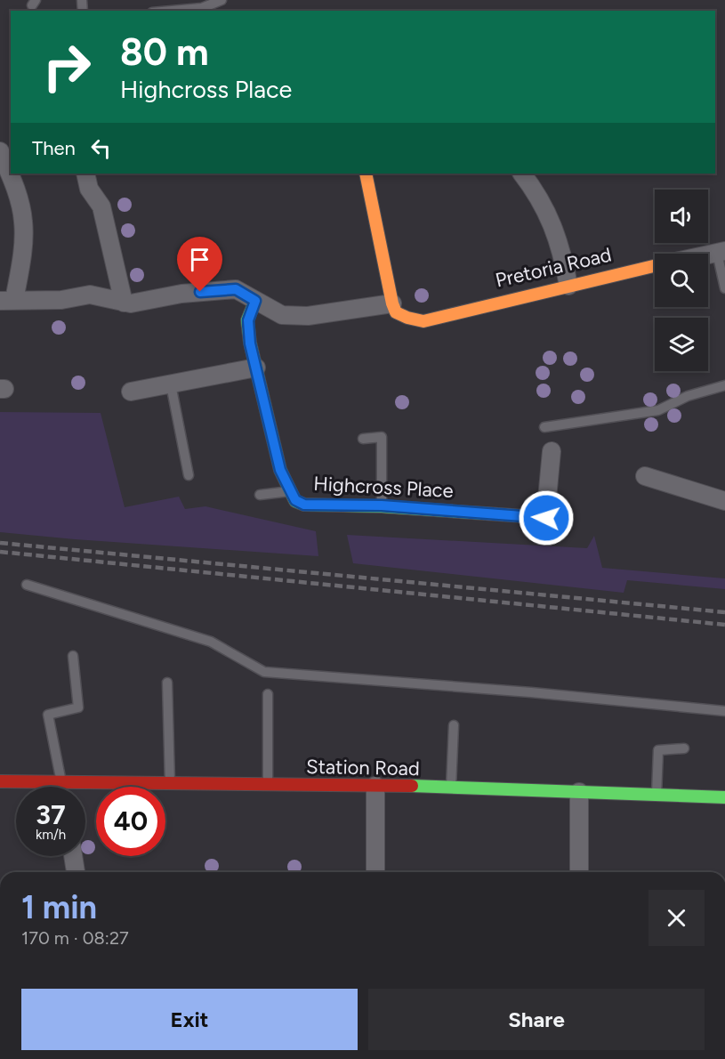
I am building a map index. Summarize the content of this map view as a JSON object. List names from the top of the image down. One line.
{"streets":{"street":["Pretoria Road","Highcross Place","Station Road"]},"page":{"turn":["80 m","Highcross Place"],"then":"Then","speed":"37 km/h","limit":"40","heading":["1 min","170 m · 08:27"],"buttons":["Exit","Share"]}}
